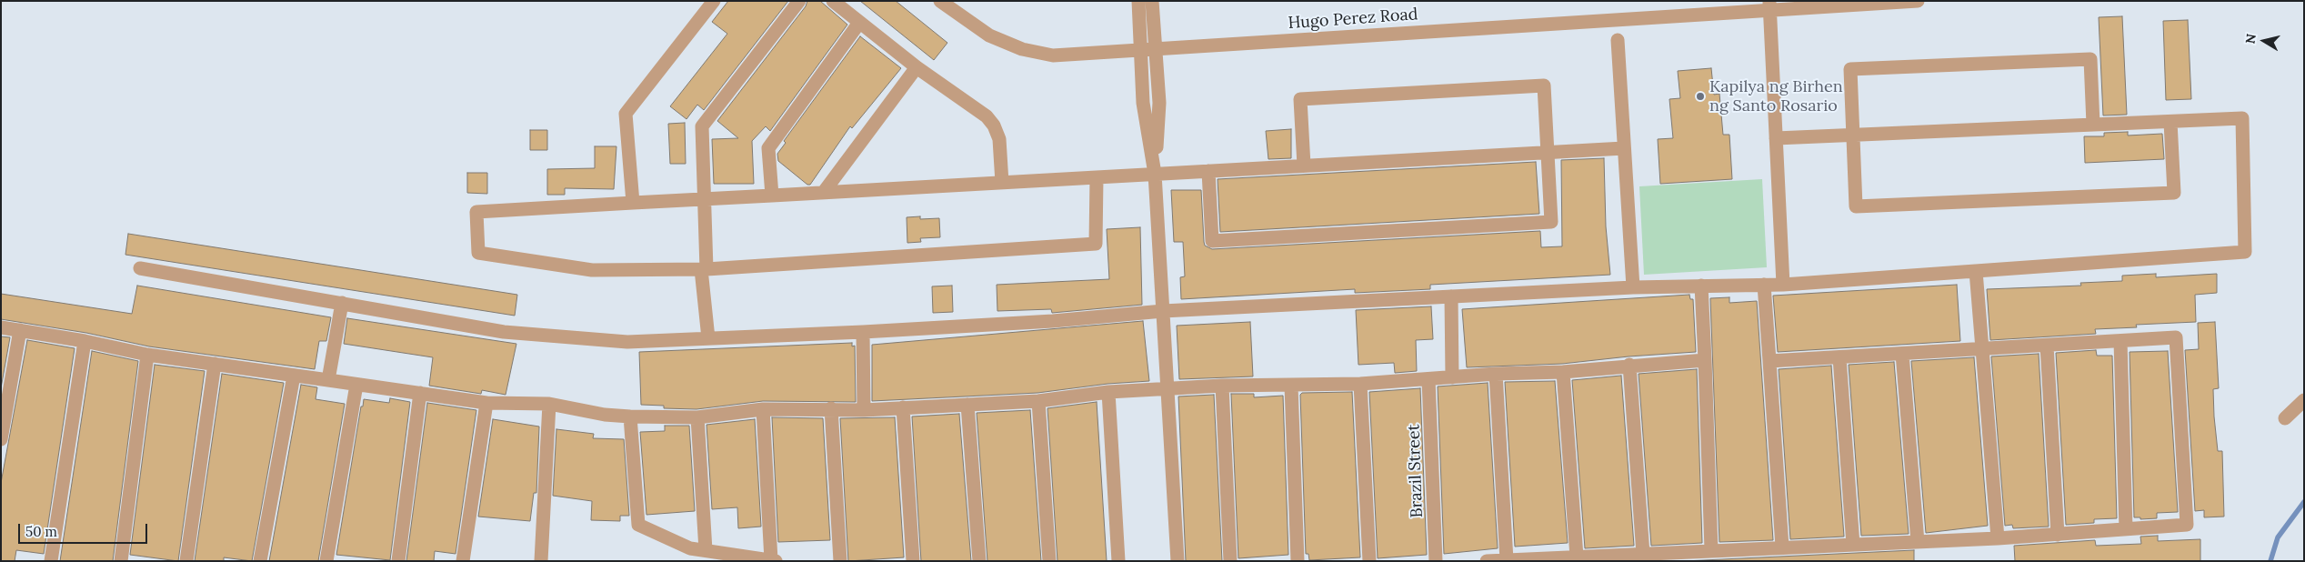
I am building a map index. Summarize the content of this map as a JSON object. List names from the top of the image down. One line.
{"streets":{"street":["Hugo Perez Road","Brazil Street"]},"places":["Kapilya ng Birhen ng Santo Rosario"],"scale_bar":"50 m","north":"left"}
